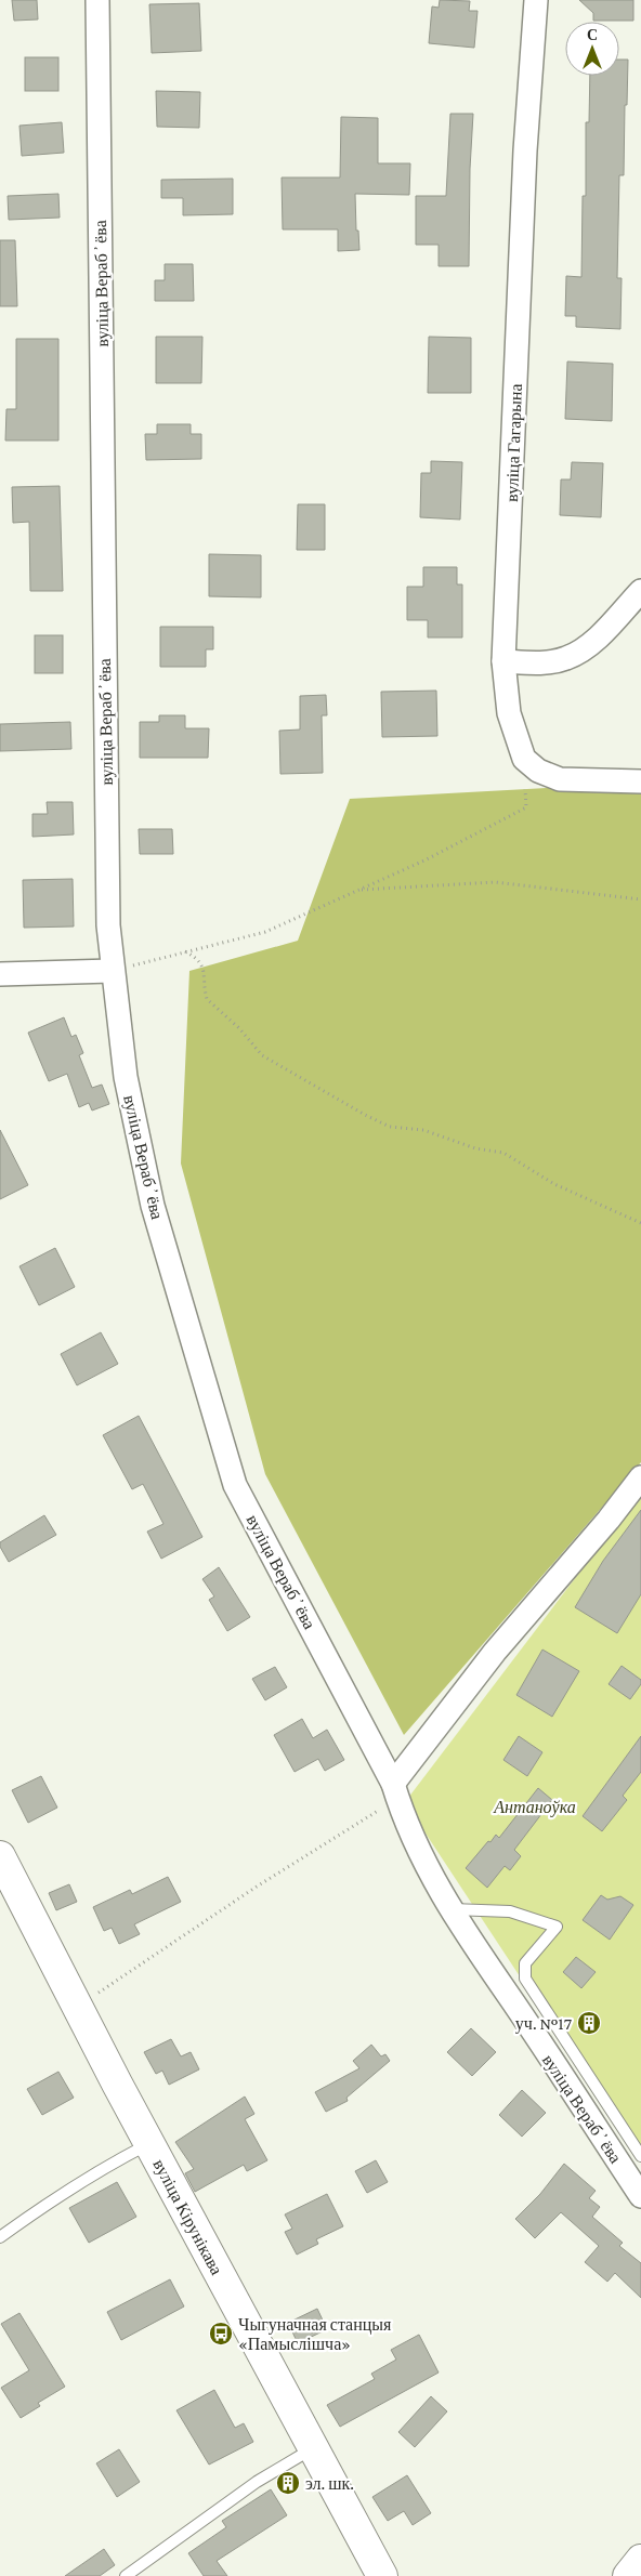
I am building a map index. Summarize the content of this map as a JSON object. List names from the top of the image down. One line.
{"streets":{"street":["вуліца Верабʼёва","вуліца Гагарына","вуліца Кірунікава"]},"parks":["Антаноўка"],"places":{"building":["уч. №17","эл. шк."],"bus stop":["Чыгуначная станцыя «Памыслішча»"]},"north":"top"}
